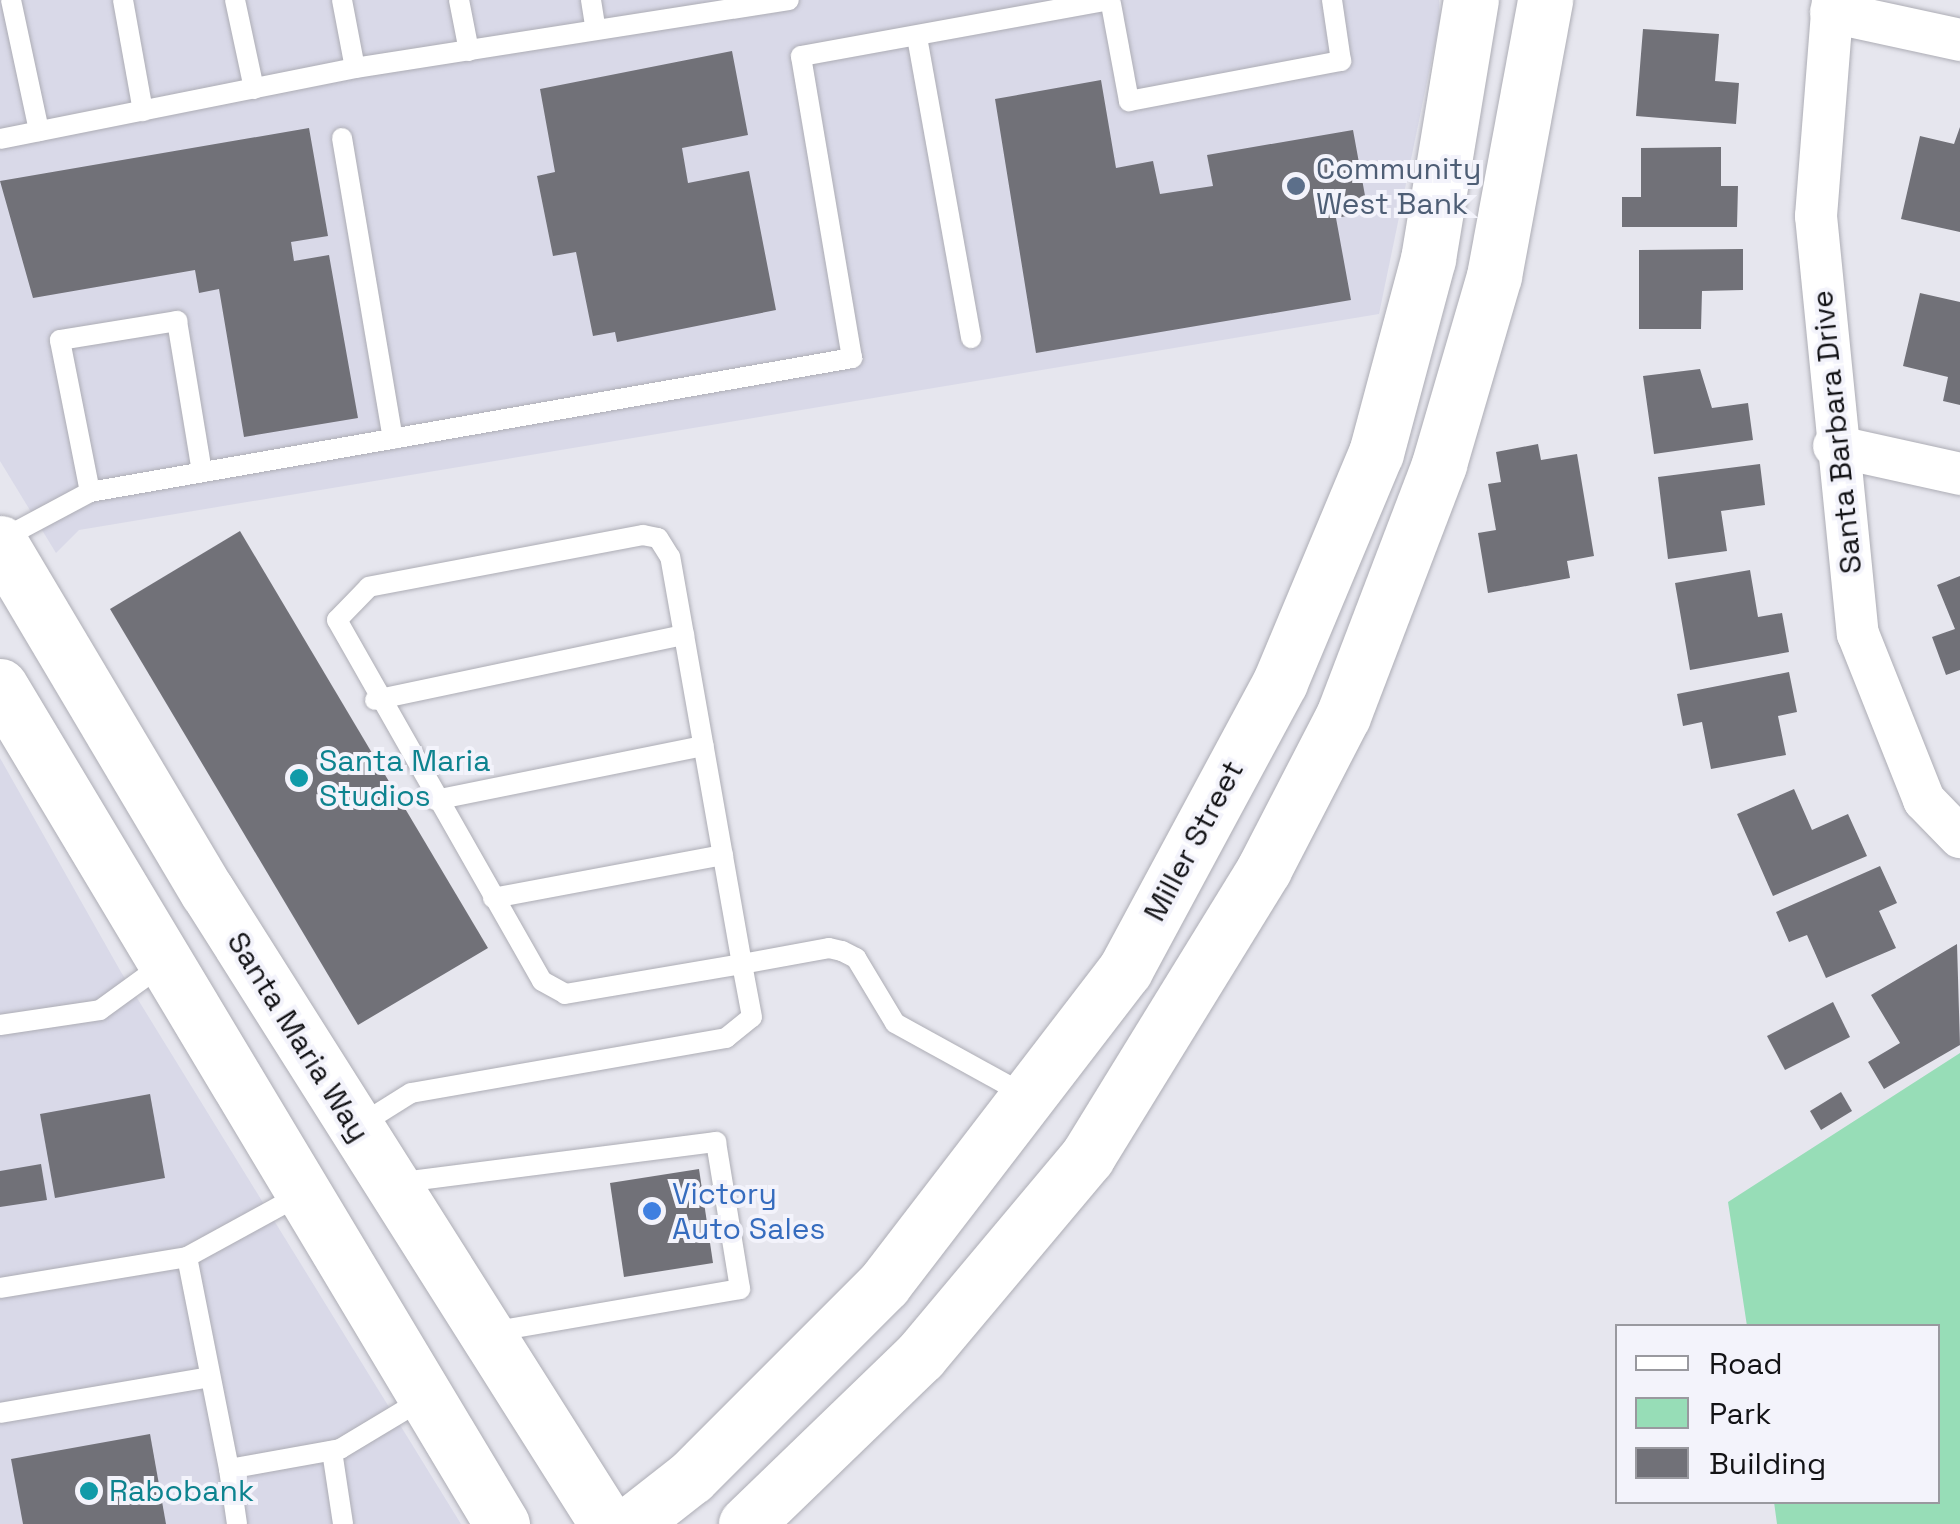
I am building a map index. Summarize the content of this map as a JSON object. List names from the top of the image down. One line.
{"streets":{"street":["Santa Barbara Drive","Miller Street","Santa Maria Way"]},"places":["Community West Bank","Santa Maria Studios","Victory Auto Sales","Rabobank"],"legend":["Road","Park","Building"]}
